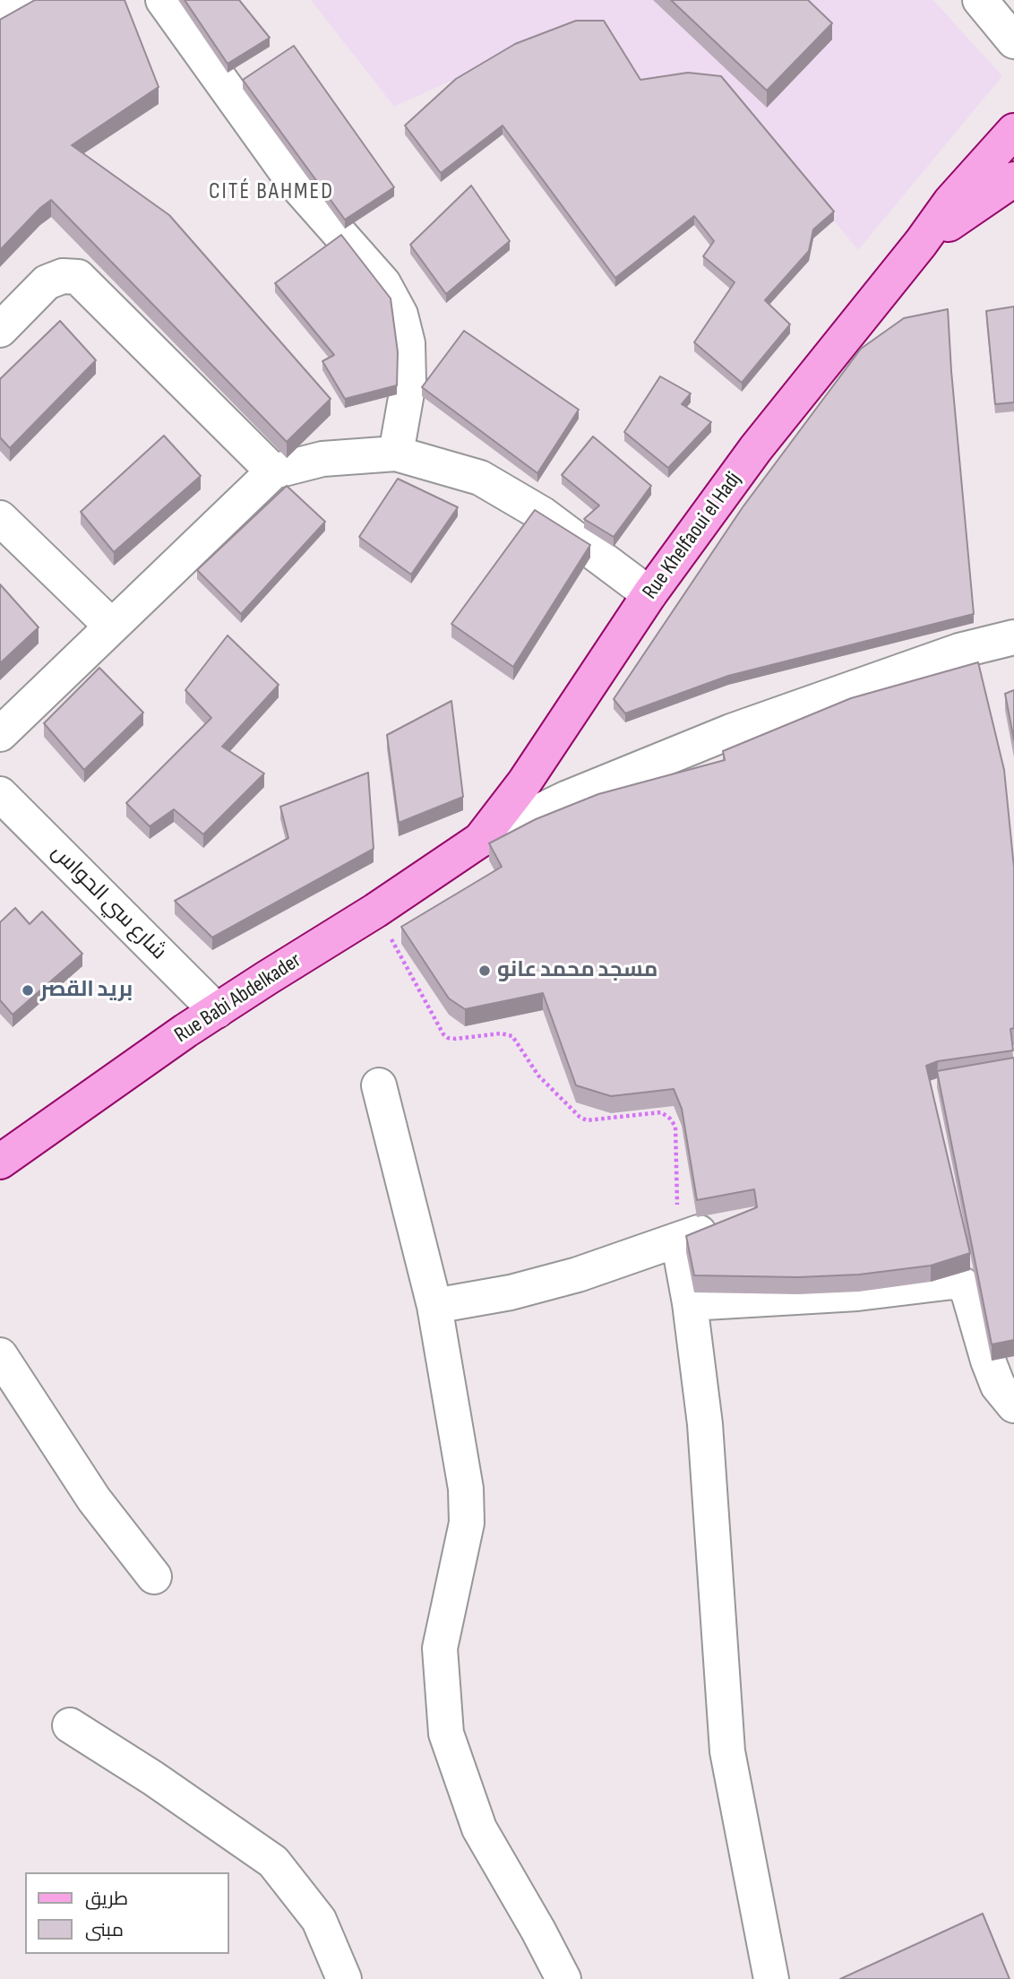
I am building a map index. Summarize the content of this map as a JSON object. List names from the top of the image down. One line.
{"streets":{"main road":["Rue Khelfaoui el Hadj","Rue Babi Abdelkader"],"street":["شارع سي الحواس"]},"crossings":[["Rue Khelfaoui el Hadj","Rue Babi Abdelkader"],["شارع سي الحواس","Rue Babi Abdelkader"]],"districts":["CITÉ BAHMED"],"places":["مسجد محمد عانو","بريد القصر"],"legend":["طريق","مبنى"]}
